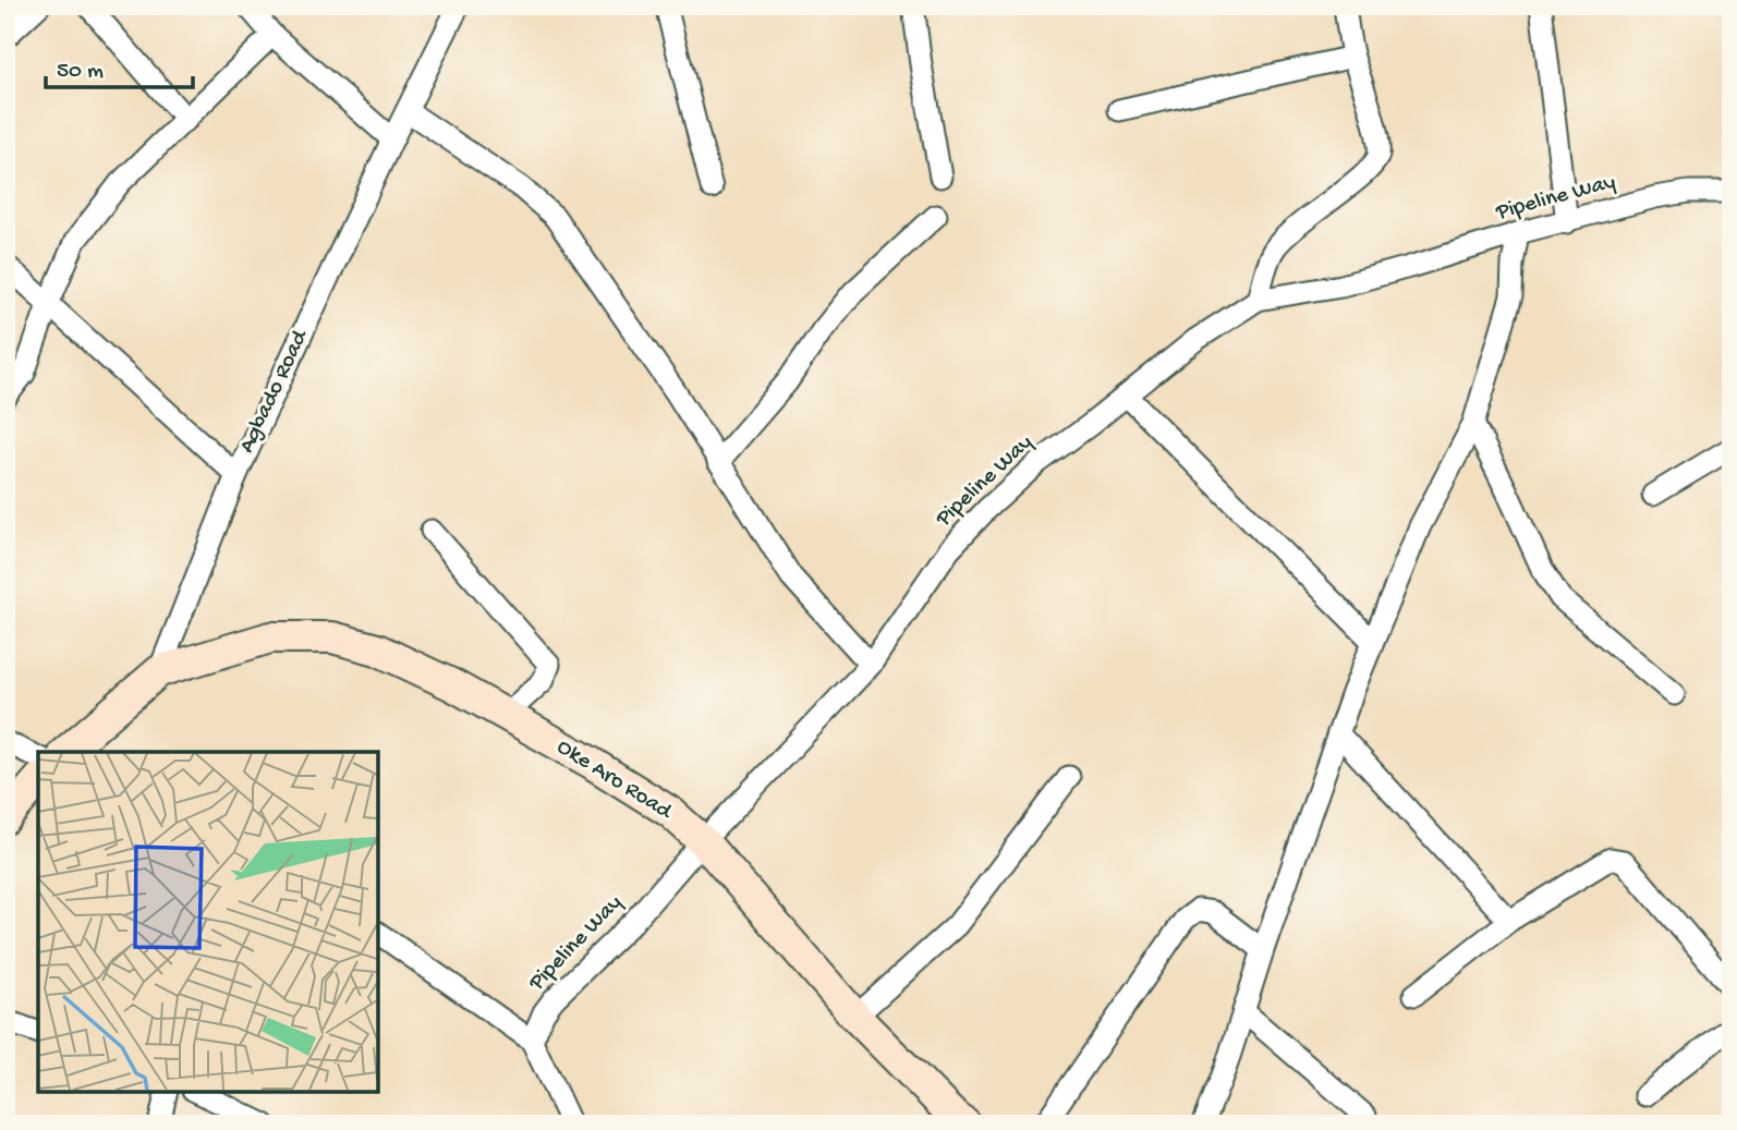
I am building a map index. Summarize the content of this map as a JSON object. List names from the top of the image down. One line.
{"streets":{"main road":["Agbado Road","Oke Aro Road"],"street":["Pipeline Way"]},"crossings":[["Pipeline Way","Oke Aro Road"],["Agbado Road","Oke Aro Road"]],"scale_bar":"50 m"}
